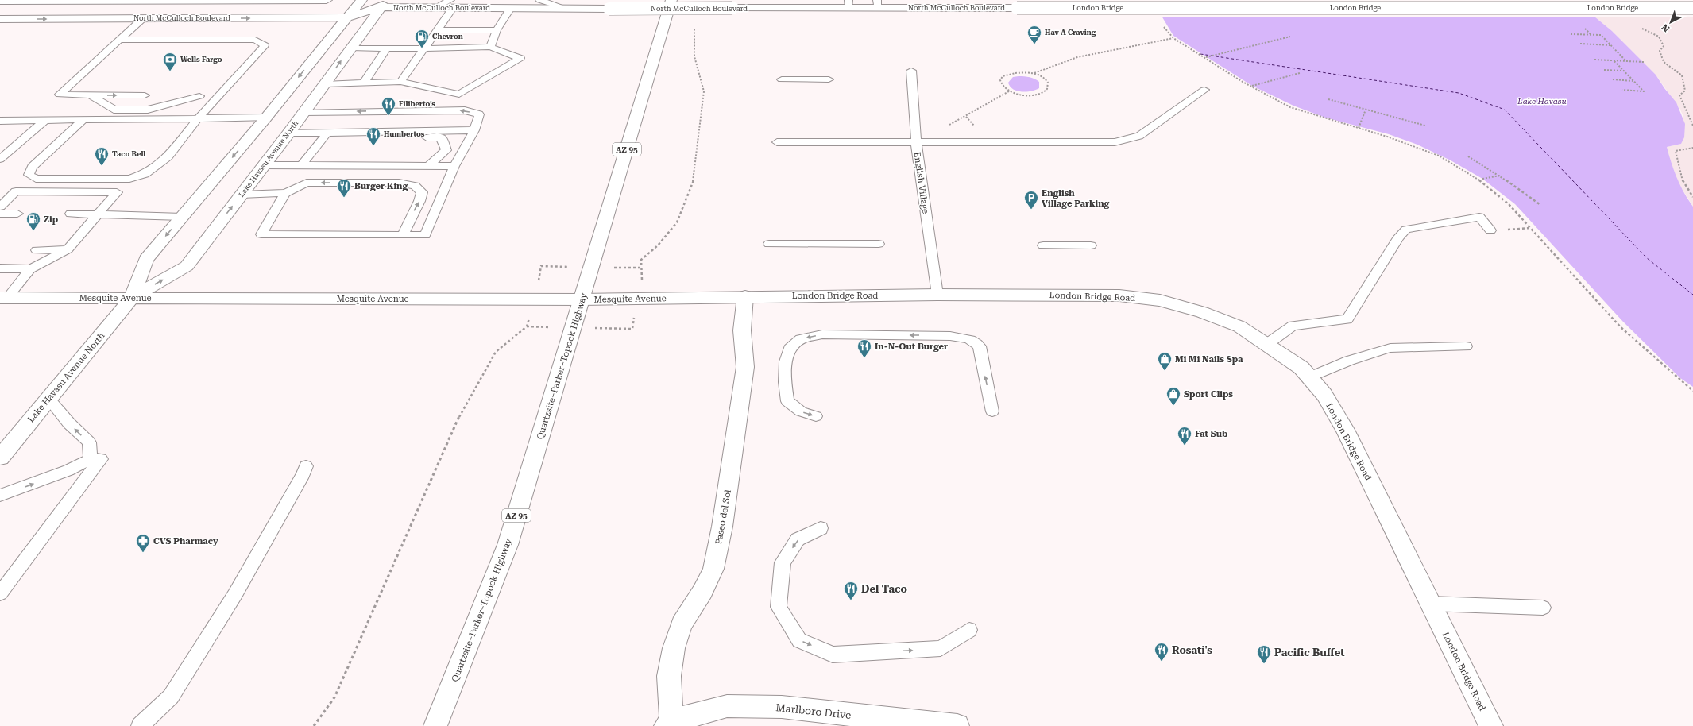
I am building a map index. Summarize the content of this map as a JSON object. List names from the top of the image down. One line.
{"streets":{"main road":["North McCulloch Boulevard","London Bridge","AZ 95","Lake Havasu Avenue North","London Bridge Road","Mesquite Avenue","Quartzsite–Parker–Topock Highway","Paseo del Sol","Marlboro Drive"],"lane":["English Village"]},"crossings":[["North McCulloch Boulevard","London Bridge"],["North McCulloch Boulevard","Lake Havasu Avenue North"],["Lake Havasu Avenue North","Mesquite Avenue"],["English Village","London Bridge Road"],["London Bridge Road","Mesquite Avenue"],["London Bridge Road","Paseo del Sol"],["Mesquite Avenue","Quartzsite–Parker–Topock Highway"],["Mesquite Avenue","Paseo del Sol"],["Paseo del Sol","Marlboro Drive"]],"water":["Lake Havasu"],"places":{"cafe":["Hav A Craving"],"fuel station":["Chevron","Zip"],"bank":["Wells Fargo"],"restaurant":["Filiberto’s","Humbertos","Taco Bell","Burger King","In-N-Out Burger","Fat Sub","Del Taco","Rosati's","Pacific Buffet"],"parking":["English Village Parking"],"shop":["Mi Mi Nails Spa","Sport Clips"],"pharmacy":["CVS Pharmacy"]},"north":"bottom left"}
